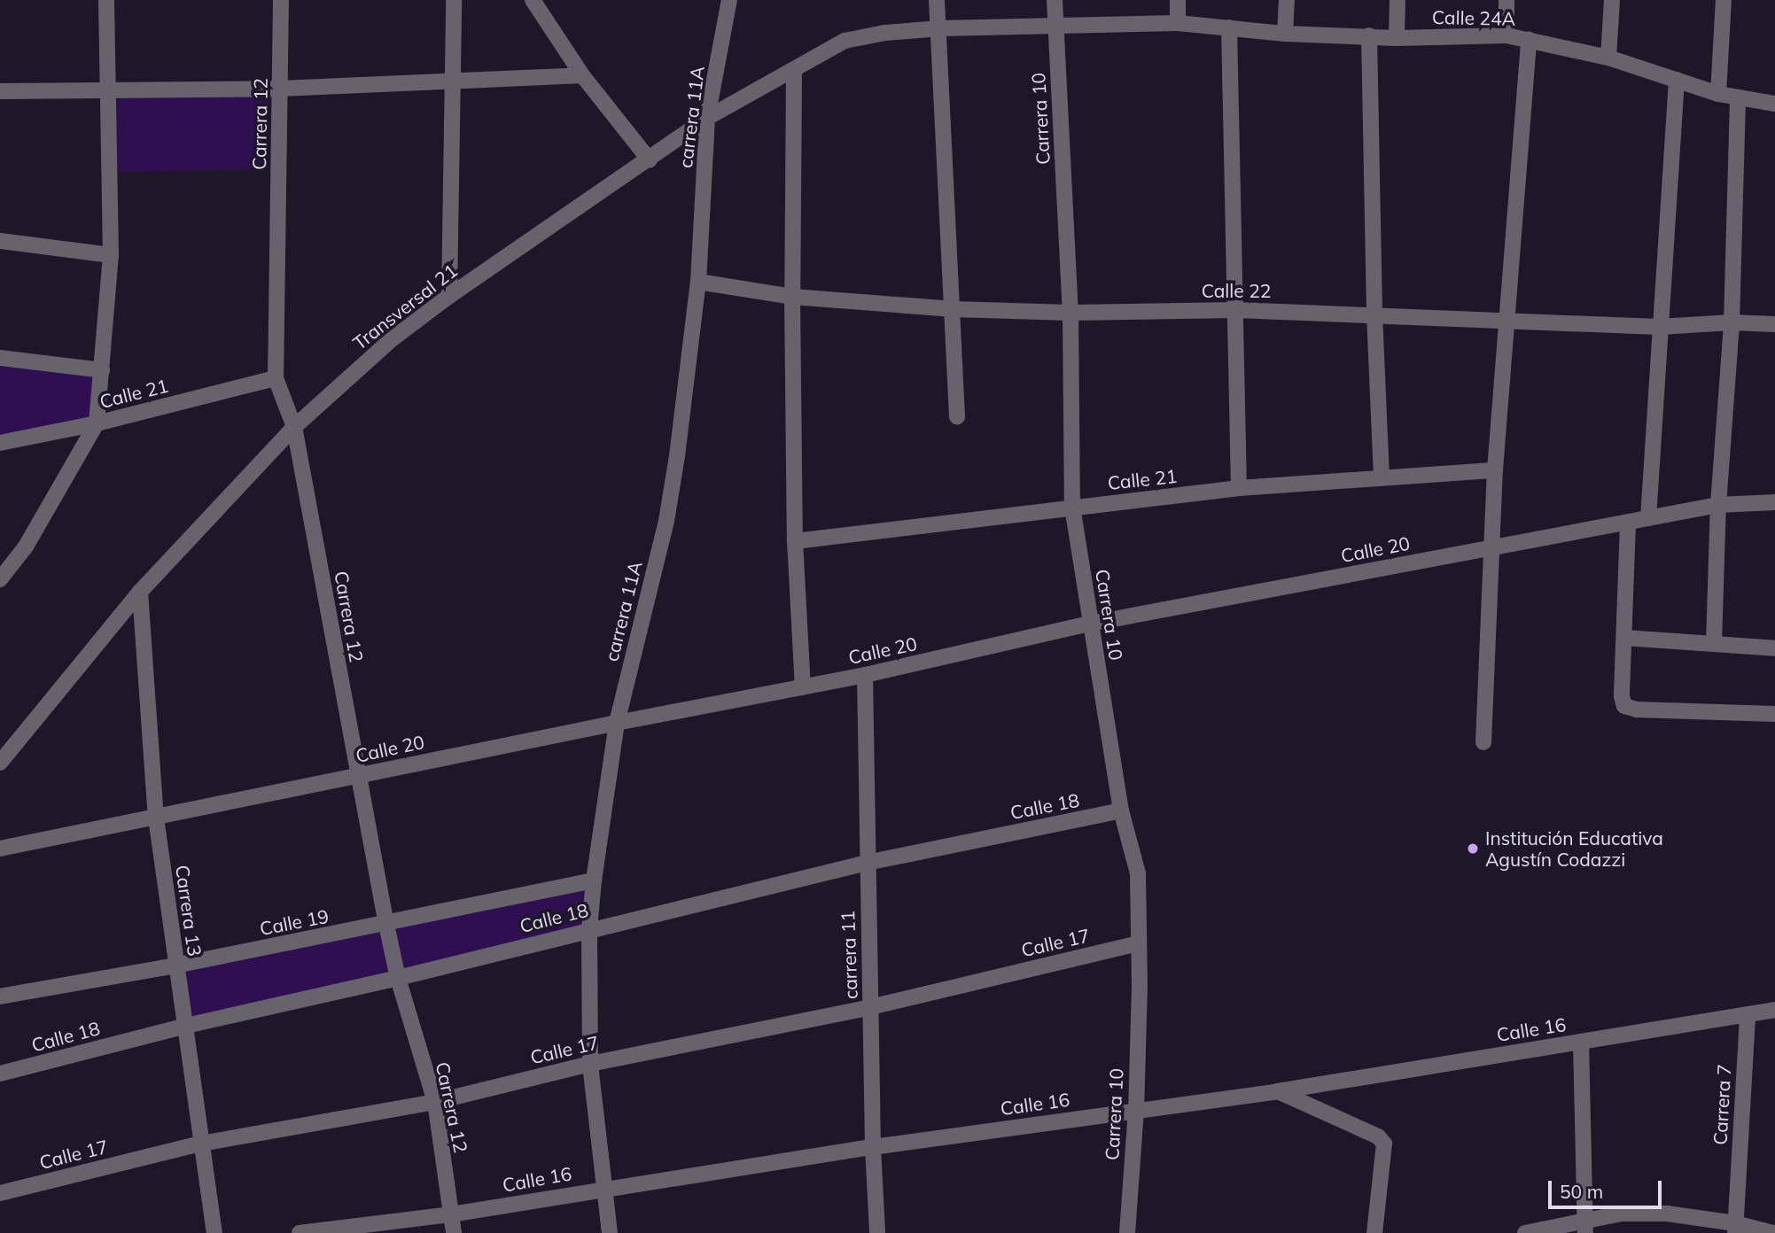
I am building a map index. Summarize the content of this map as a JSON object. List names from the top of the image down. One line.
{"streets":{"street":["Calle 24A","carrera 11A","Carrera 10","Carrera 12","Calle 22","Transversal 21","Calle 21","Calle 20","Calle 18","Carrera 13","Calle 19","Calle 17","carrera 11","Calle 16","Carrera 7"]},"crossings":[["Calle 24A","Carrera 10"],["Calle 24A","Transversal 21"],["carrera 11A","Calle 22"],["carrera 11A","Transversal 21"],["carrera 11A","Calle 20"],["carrera 11A","Calle 18"],["carrera 11A","Calle 19"],["carrera 11A","Calle 17"],["carrera 11A","Calle 16"],["Carrera 10","Calle 22"],["Carrera 10","Calle 21"],["Carrera 10","Calle 20"],["Carrera 10","Calle 18"],["Carrera 10","Calle 17"],["Carrera 10","Calle 16"],["Carrera 12","Transversal 21"],["Carrera 12","Calle 21"],["Carrera 12","Calle 20"],["Carrera 12","Calle 18"],["Carrera 12","Calle 19"],["Carrera 12","Calle 17"],["Carrera 12","Calle 16"],["Transversal 21","Carrera 13"],["Calle 20","Carrera 13"],["Calle 20","carrera 11"],["Calle 18","Carrera 13"],["Calle 18","carrera 11"],["Carrera 13","Calle 19"],["Carrera 13","Calle 17"],["Calle 17","carrera 11"],["carrera 11","Calle 16"],["Calle 16","Carrera 7"]],"places":["Institución Educativa Agustín Codazzi"],"scale_bar":"50 m"}
